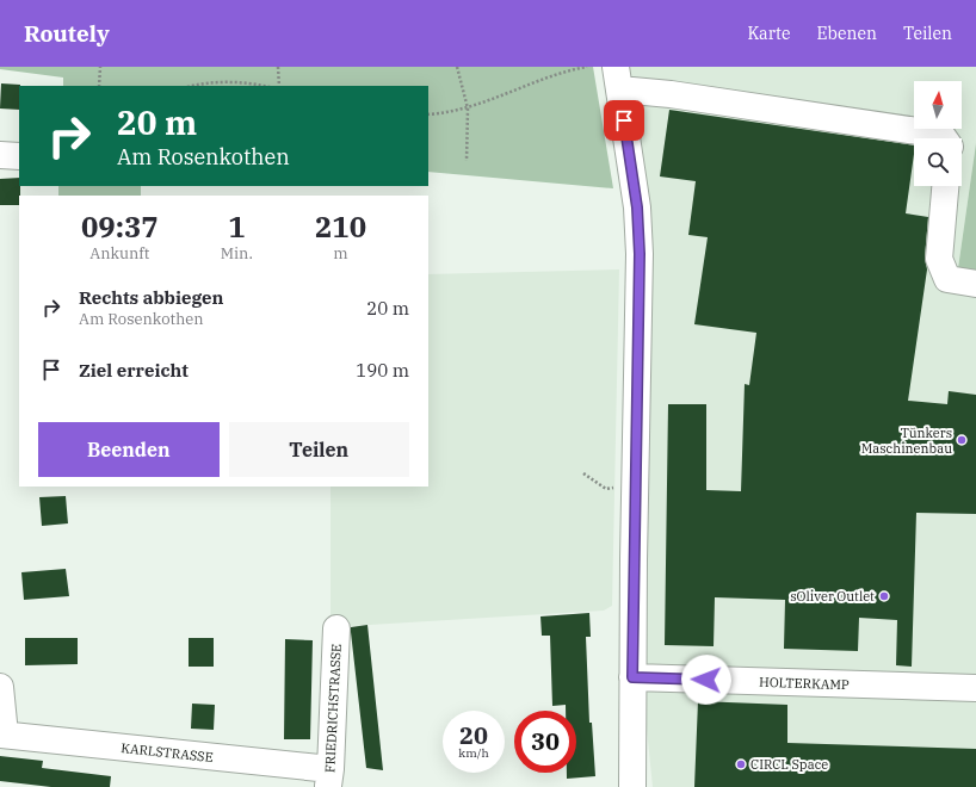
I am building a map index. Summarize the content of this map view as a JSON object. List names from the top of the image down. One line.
{"streets":{"street":["HOLTERKAMP","FRIEDRICHSTRASSE","KARLSTRASSE"]},"crossings":[["FRIEDRICHSTRASSE","KARLSTRASSE"]],"places":["Tünkers Maschinenbau","sOliver Outlet","CIRCL Space"],"north":"top","page":{"header":"Routely","nav":["Karte","Ebenen","Teilen"],"turn":["20 m","Am Rosenkothen"],"eta":["09:37","Ankunft","1","Min.","210","m"],"list":[{"name":"Rechts abbiegen","note":"Am Rosenkothen","value":"20 m"},{"name":"Ziel erreicht","value":"190 m"}],"buttons":["Beenden","Teilen"],"speed":"20 km/h","limit":"30"}}
